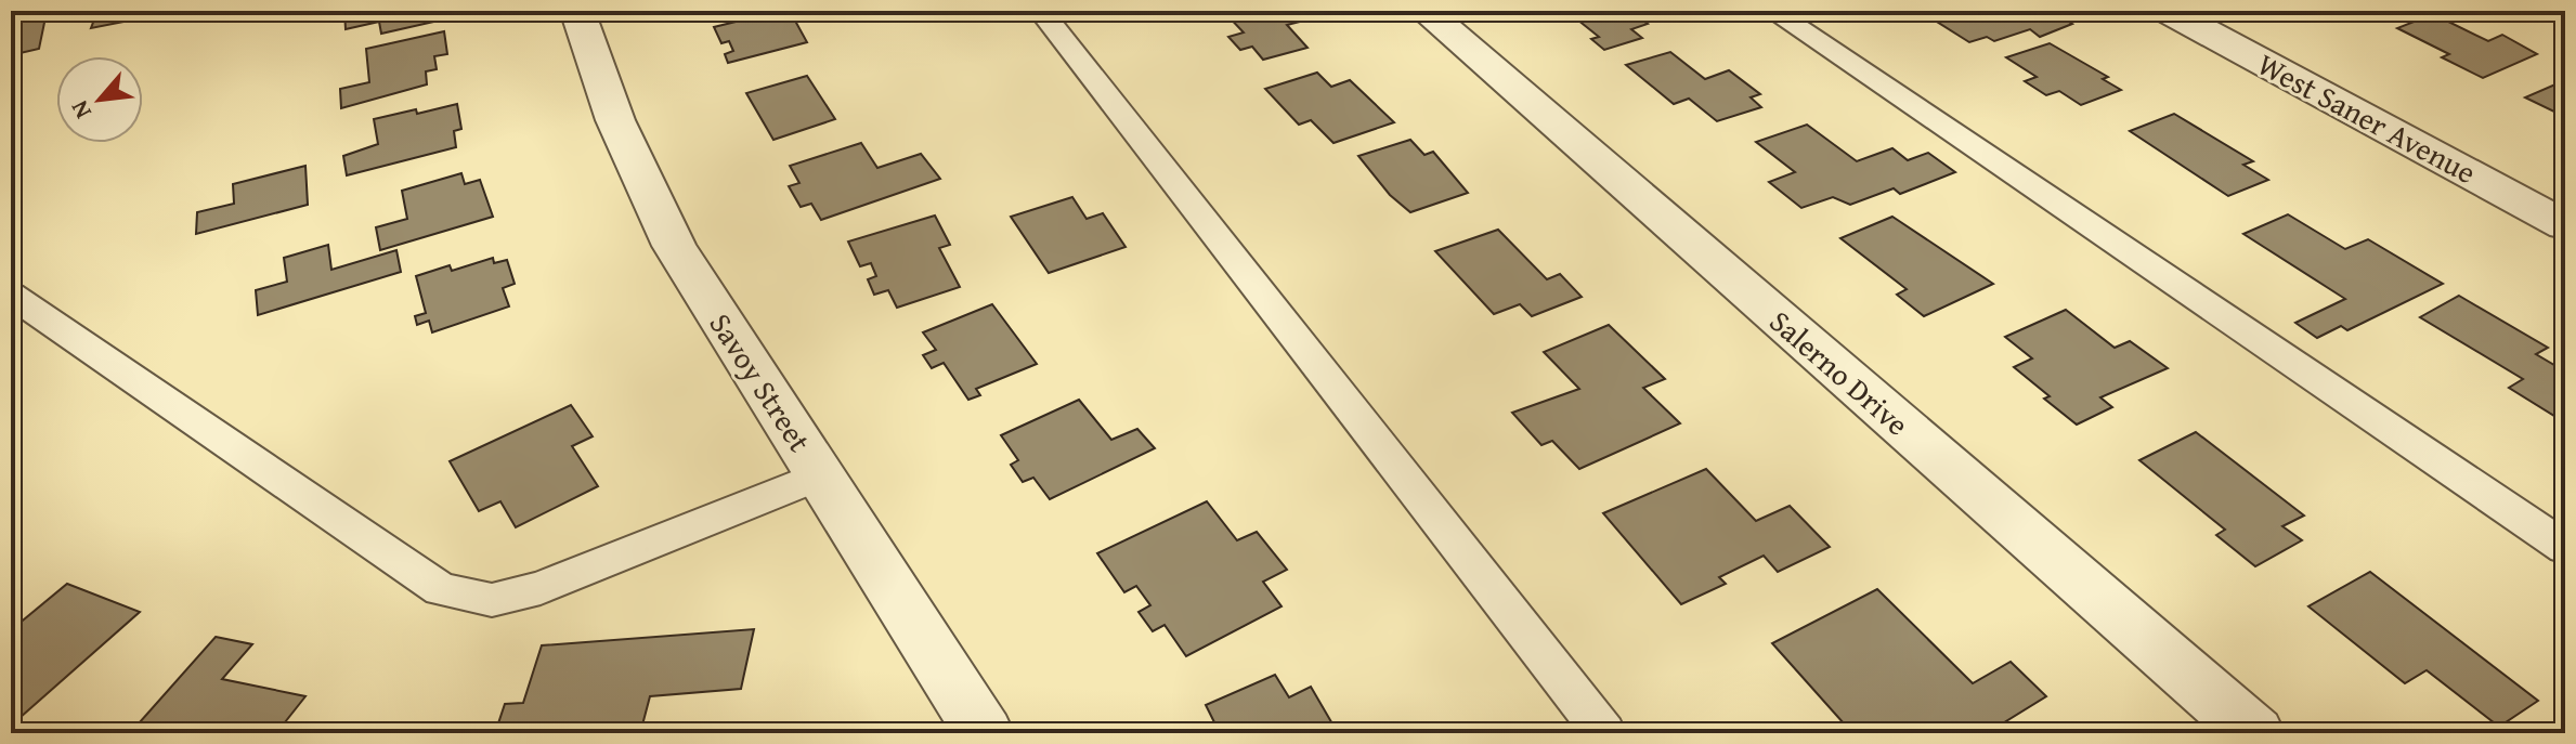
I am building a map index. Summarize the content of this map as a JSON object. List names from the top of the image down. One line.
{"streets":{"street":["West Saner Avenue","Salerno Drive","Savoy Street"]},"north":"bottom left"}
